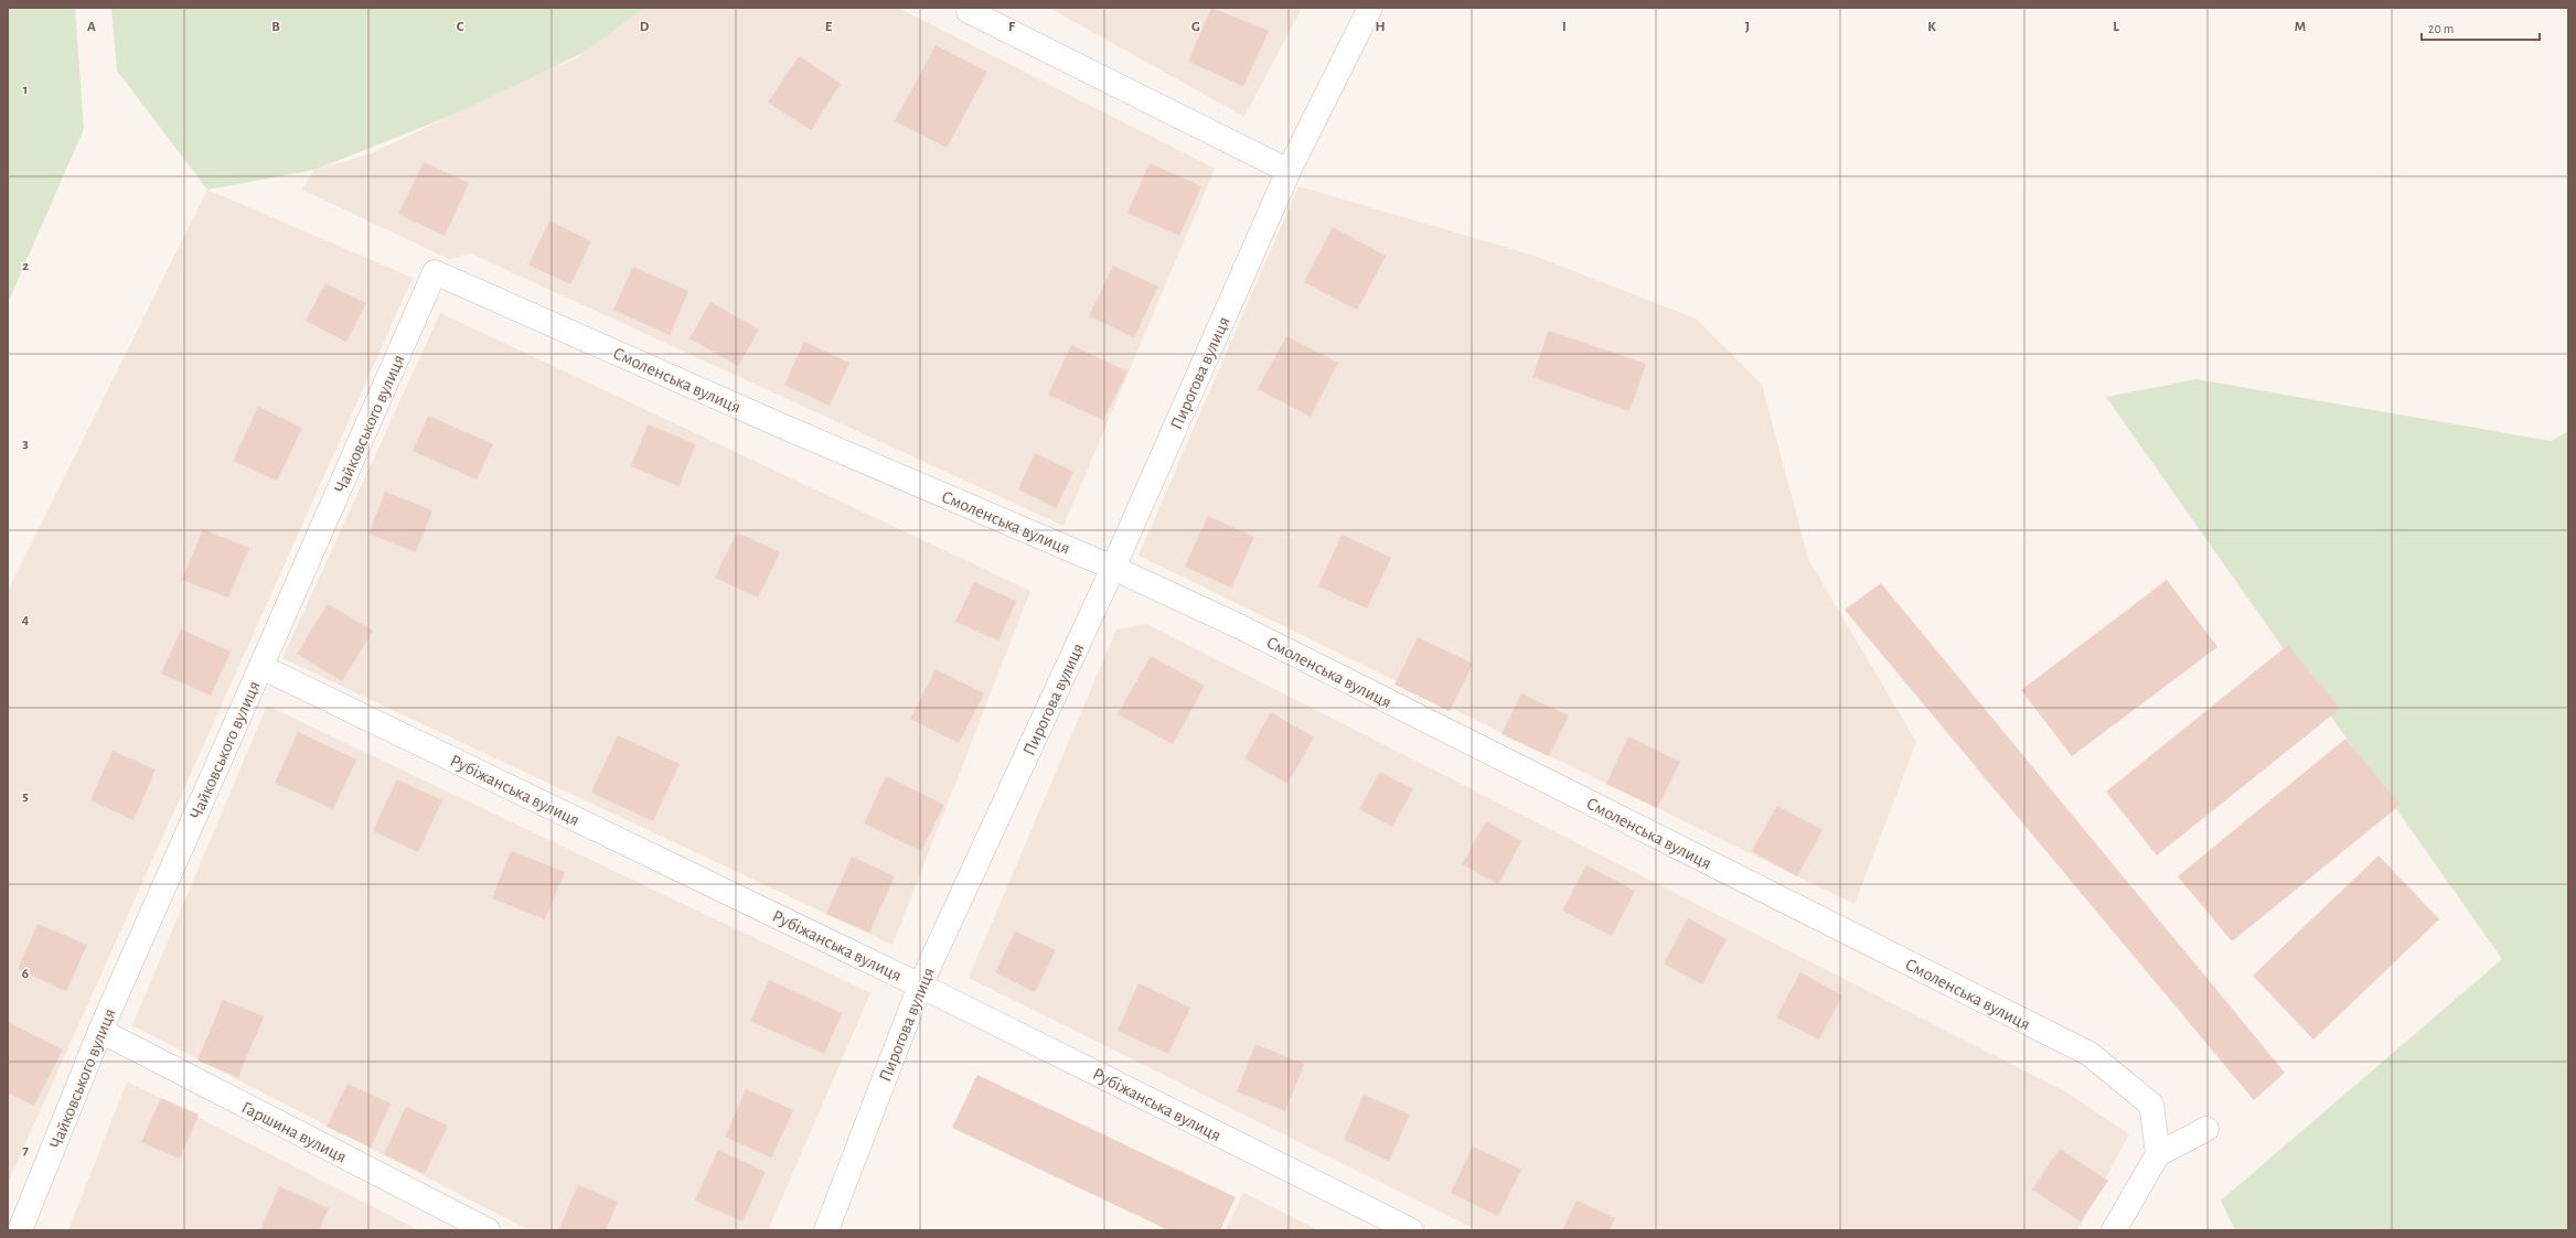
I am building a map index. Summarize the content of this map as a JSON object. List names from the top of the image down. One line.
{"streets":{"street":["Пирогова вулиця","Смоленська вулиця","Чайковського вулиця","Рубіжанська вулиця","Гаршина вулиця"]},"crossings":[["Пирогова вулиця","Смоленська вулиця"],["Пирогова вулиця","Рубіжанська вулиця"],["Смоленська вулиця","Чайковського вулиця"],["Чайковського вулиця","Рубіжанська вулиця"],["Чайковського вулиця","Гаршина вулиця"]],"scale_bar":"20 m","grid":{"columns":["A","B","C","D","E","F","G","H","I","J","K","L","M"],"rows":["1","2","3","4","5","6","7"]}}
